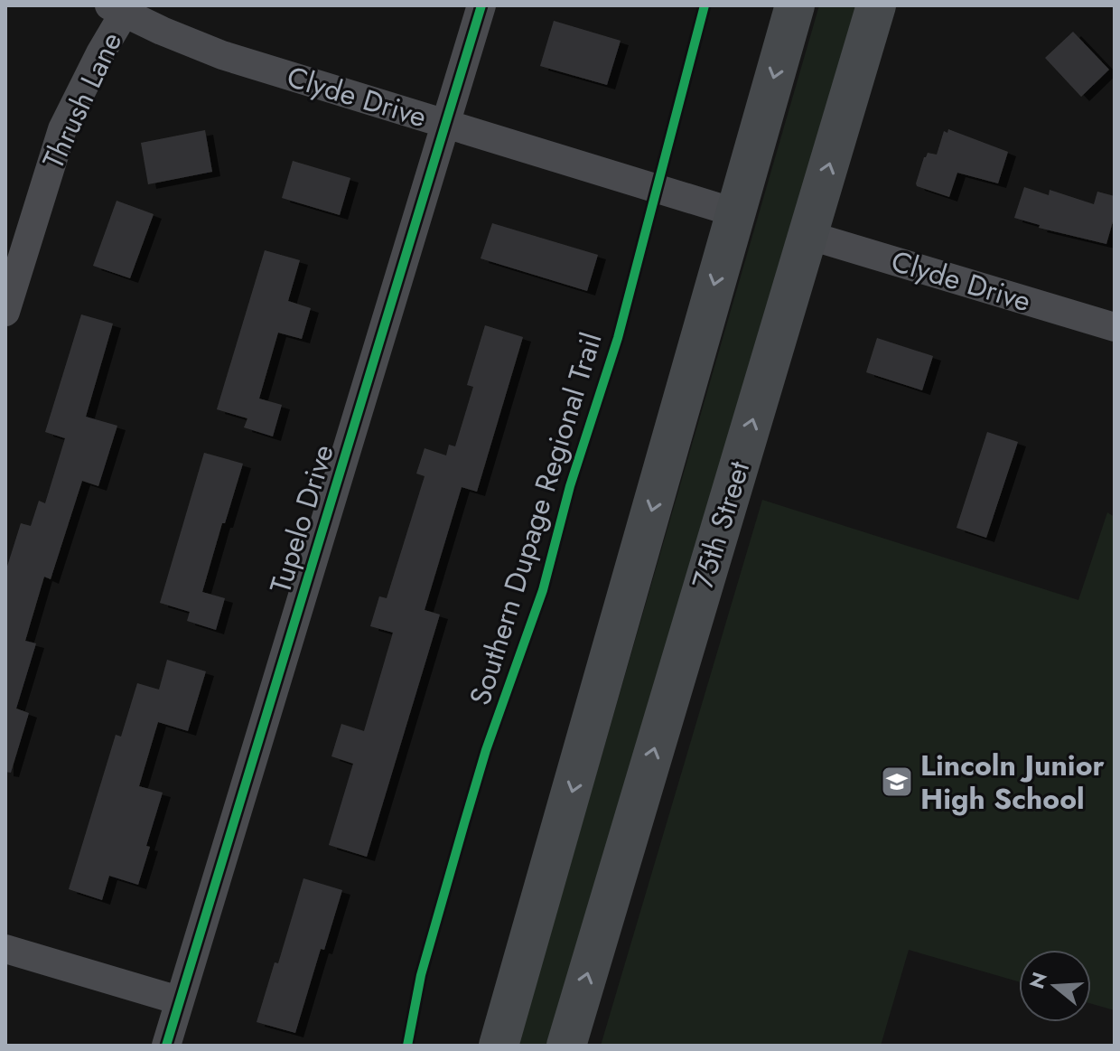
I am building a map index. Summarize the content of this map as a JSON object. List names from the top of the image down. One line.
{"streets":{"main road":["75th Street"],"street":["Clyde Drive","Thrush Lane","Tupelo Drive"],"cycle path":["Southern Dupage Regional Trail"]},"crossings":[["Clyde Drive","Thrush Lane"],["Clyde Drive","Tupelo Drive"],["Clyde Drive","75th Street"]],"places":{"school or university":["Lincoln Junior High School"]},"north":"left"}
